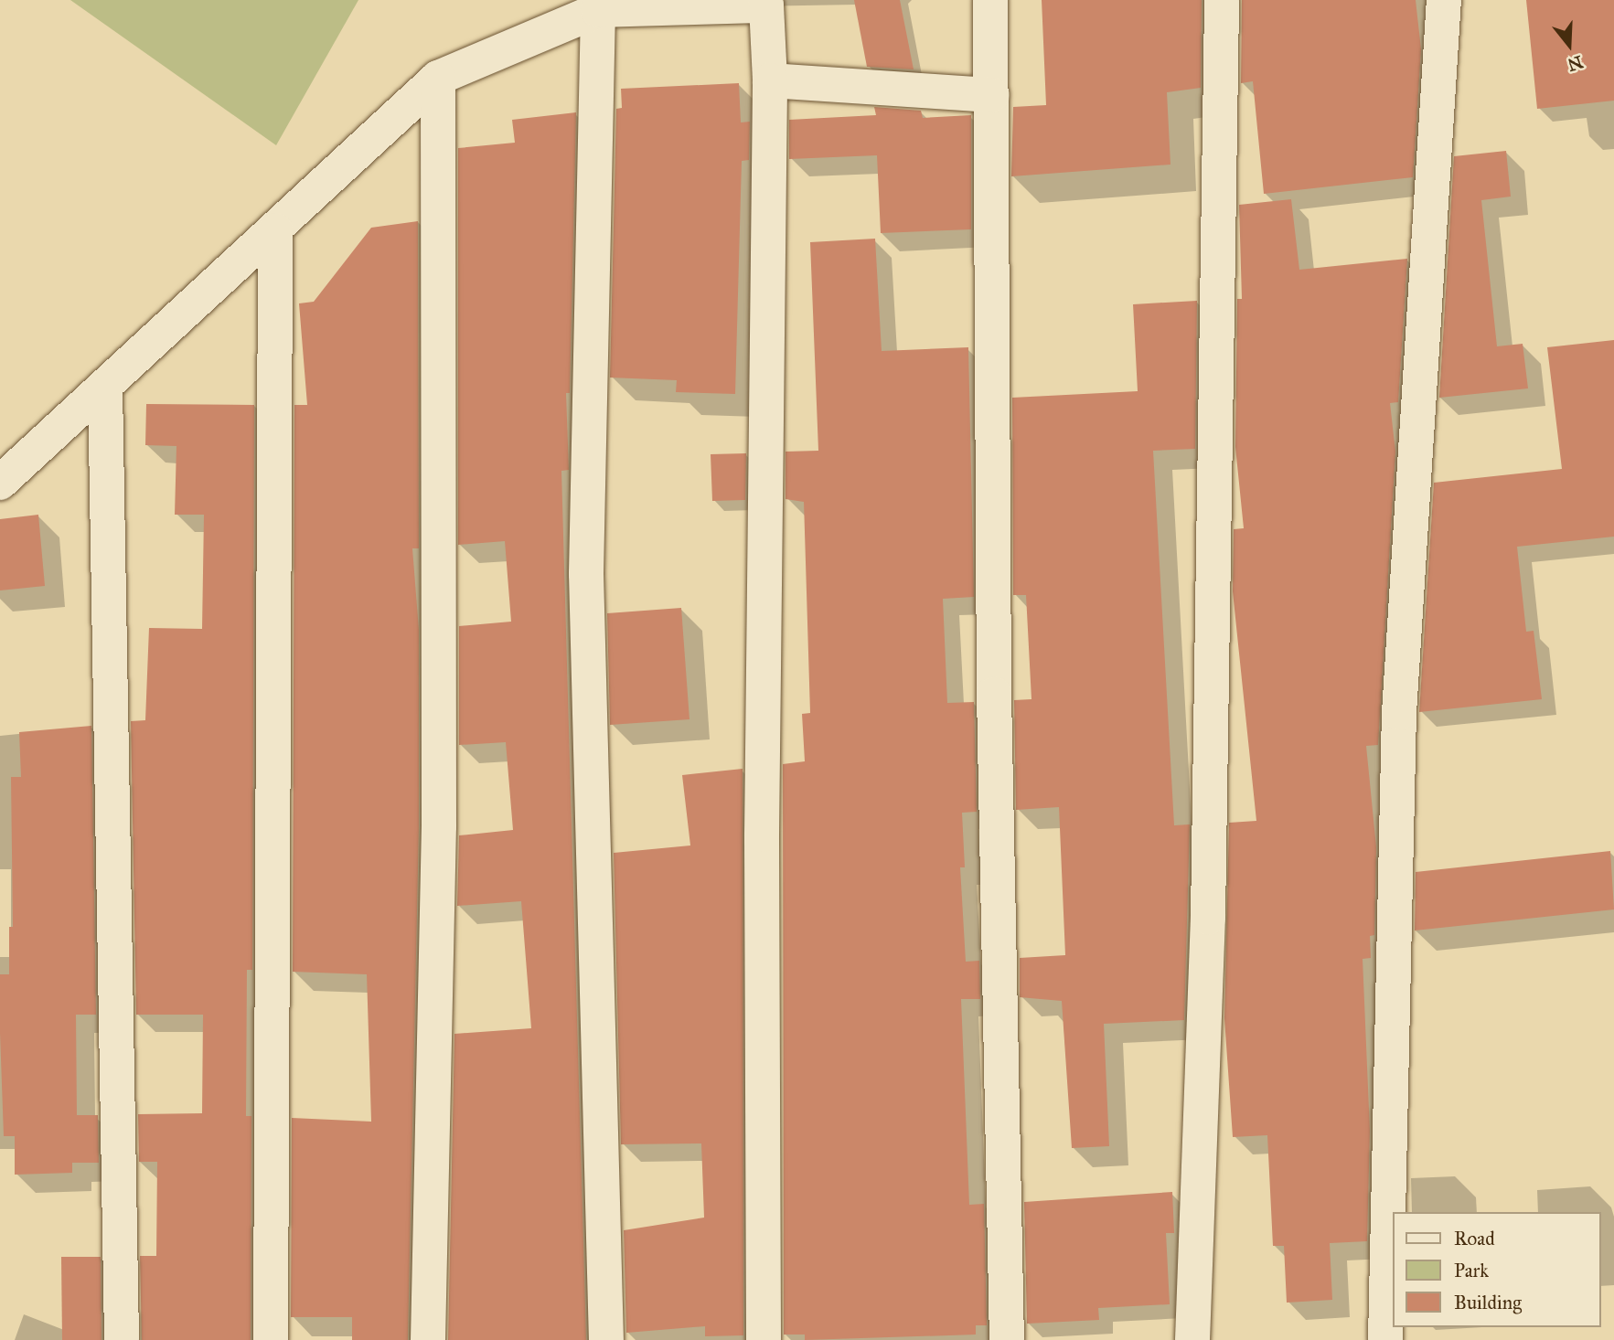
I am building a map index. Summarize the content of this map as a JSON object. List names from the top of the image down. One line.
{"legend":["Road","Park","Building"],"north":"bottom"}
